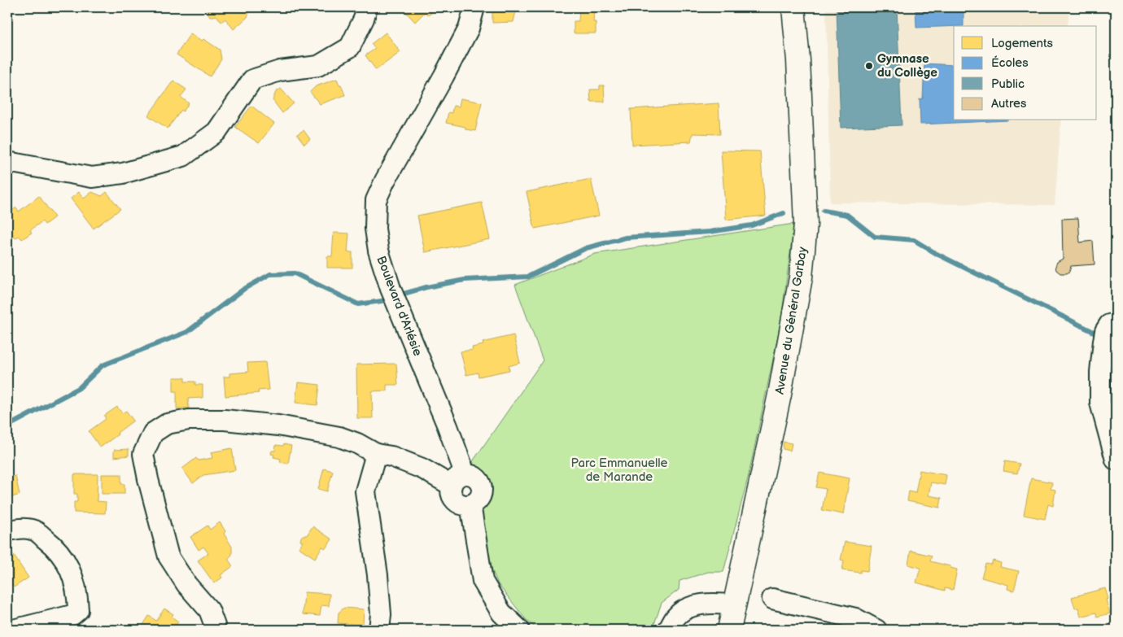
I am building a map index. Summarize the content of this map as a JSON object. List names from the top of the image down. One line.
{"streets":{"main road":["Avenue du Général Garbay"],"street":["Boulevard d'Arlésie"]},"parks":["Parc Emmanuelle de Marande"],"places":["Gymnase du Collège"],"legend":["Logements","Écoles","Public","Autres"]}
